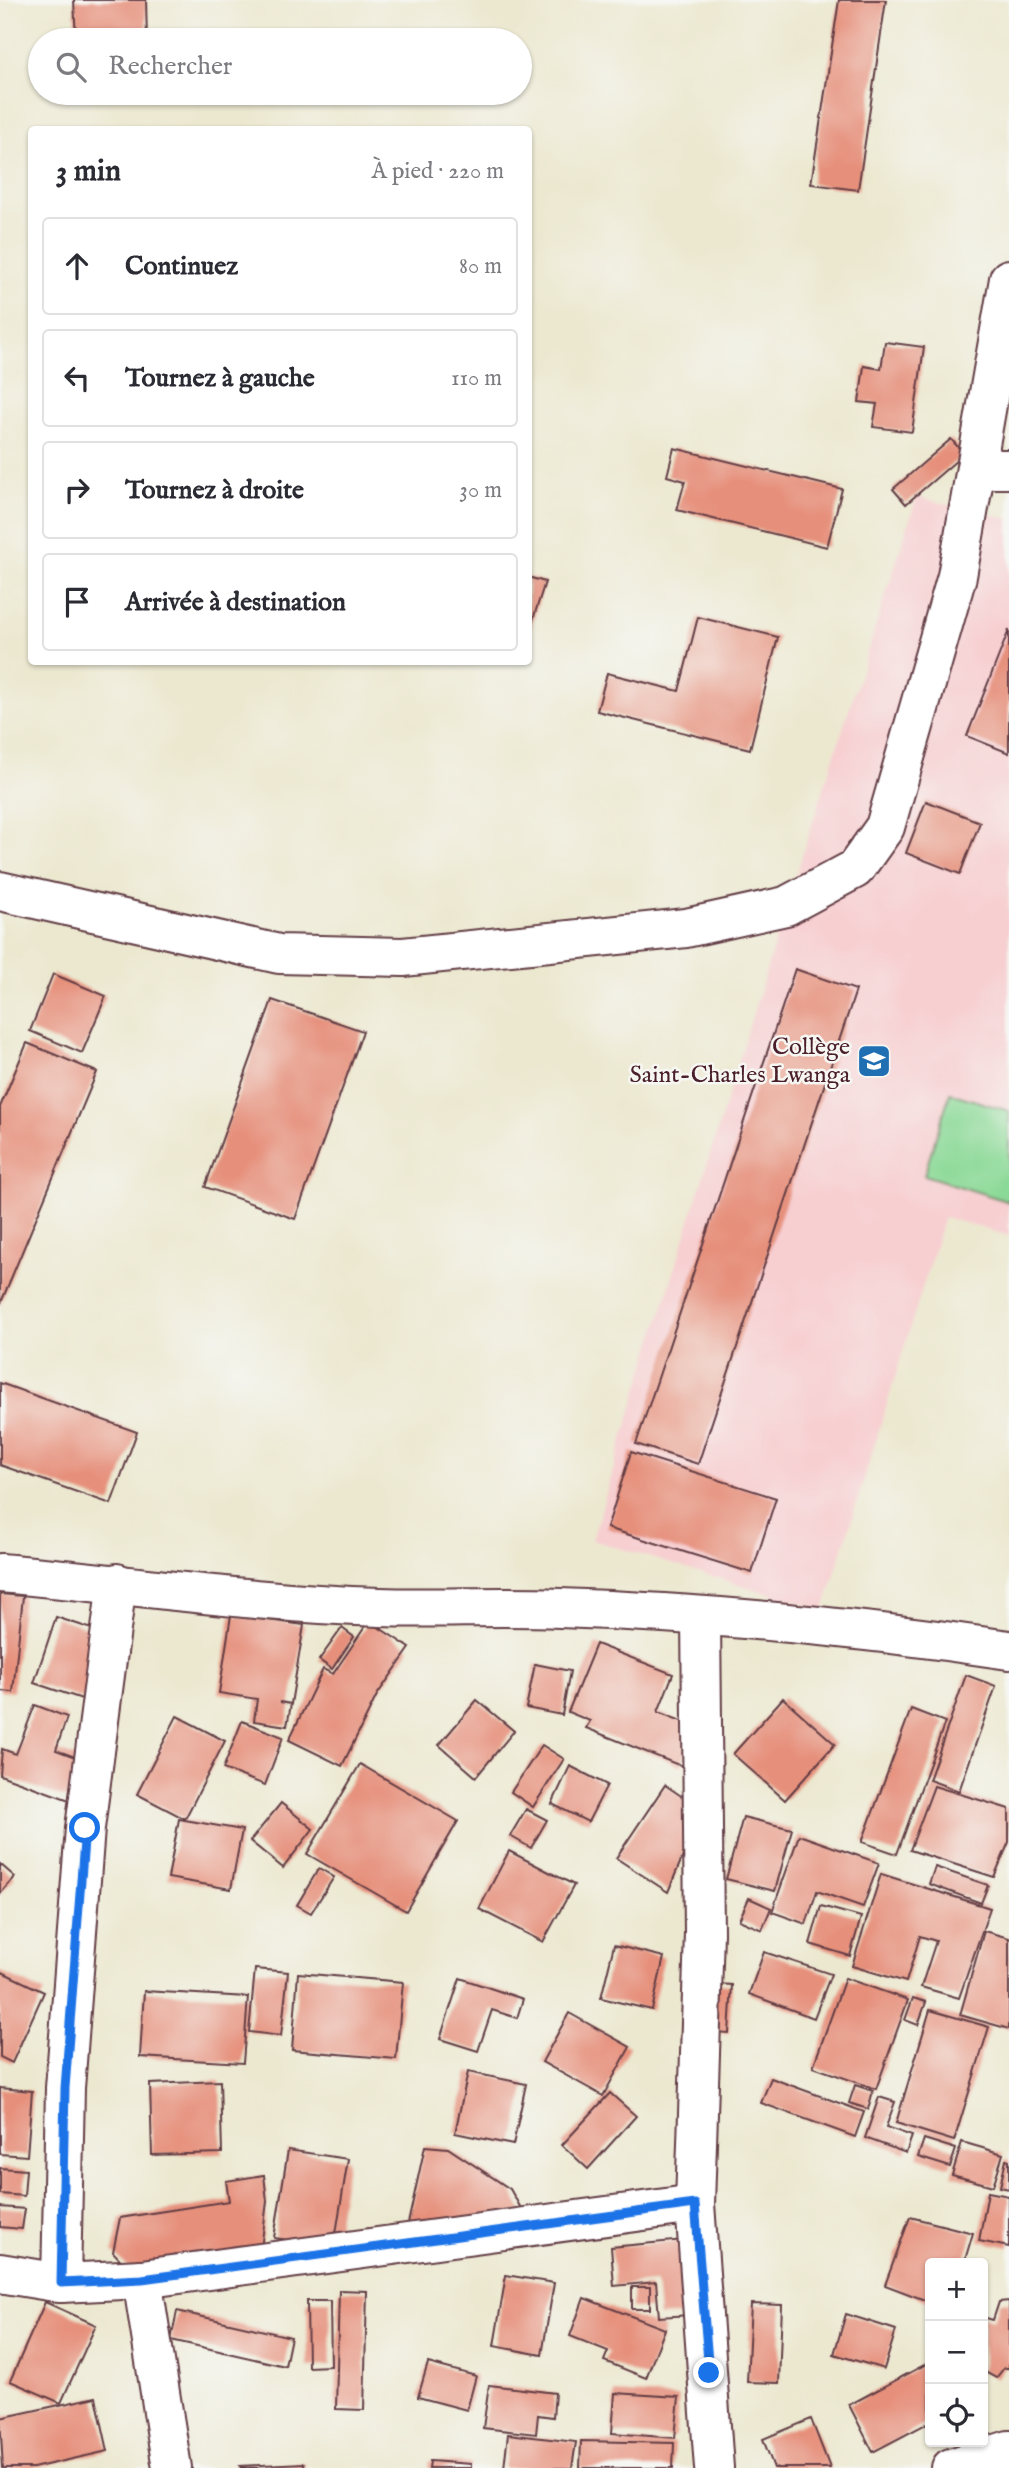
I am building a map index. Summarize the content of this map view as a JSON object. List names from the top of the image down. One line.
{"places":{"school or university":["Collège Saint-Charles Lwanga"]},"page":{"search":"Rechercher","heading":["3 min","À pied · 220 m"],"list":[["Continuez","80 m"],["Tournez à gauche","110 m"],["Tournez à droite","30 m"],"Arrivée à destination"],"map_buttons":["+","−"]}}
